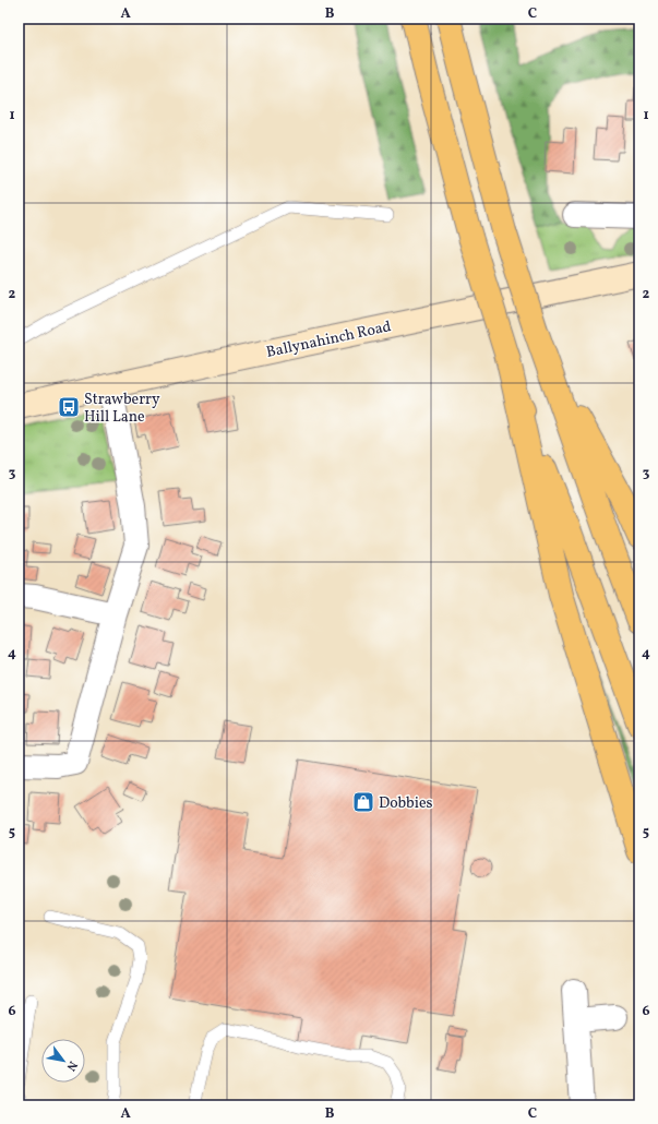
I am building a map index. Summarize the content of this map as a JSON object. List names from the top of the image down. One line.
{"streets":{"street":["Ballynahinch Road"]},"places":{"bus stop":["Strawberry Hill Lane"],"shop":["Dobbies"]},"north":"bottom right","grid":{"columns":["A","B","C"],"rows":["1","2","3","4","5","6"]}}
